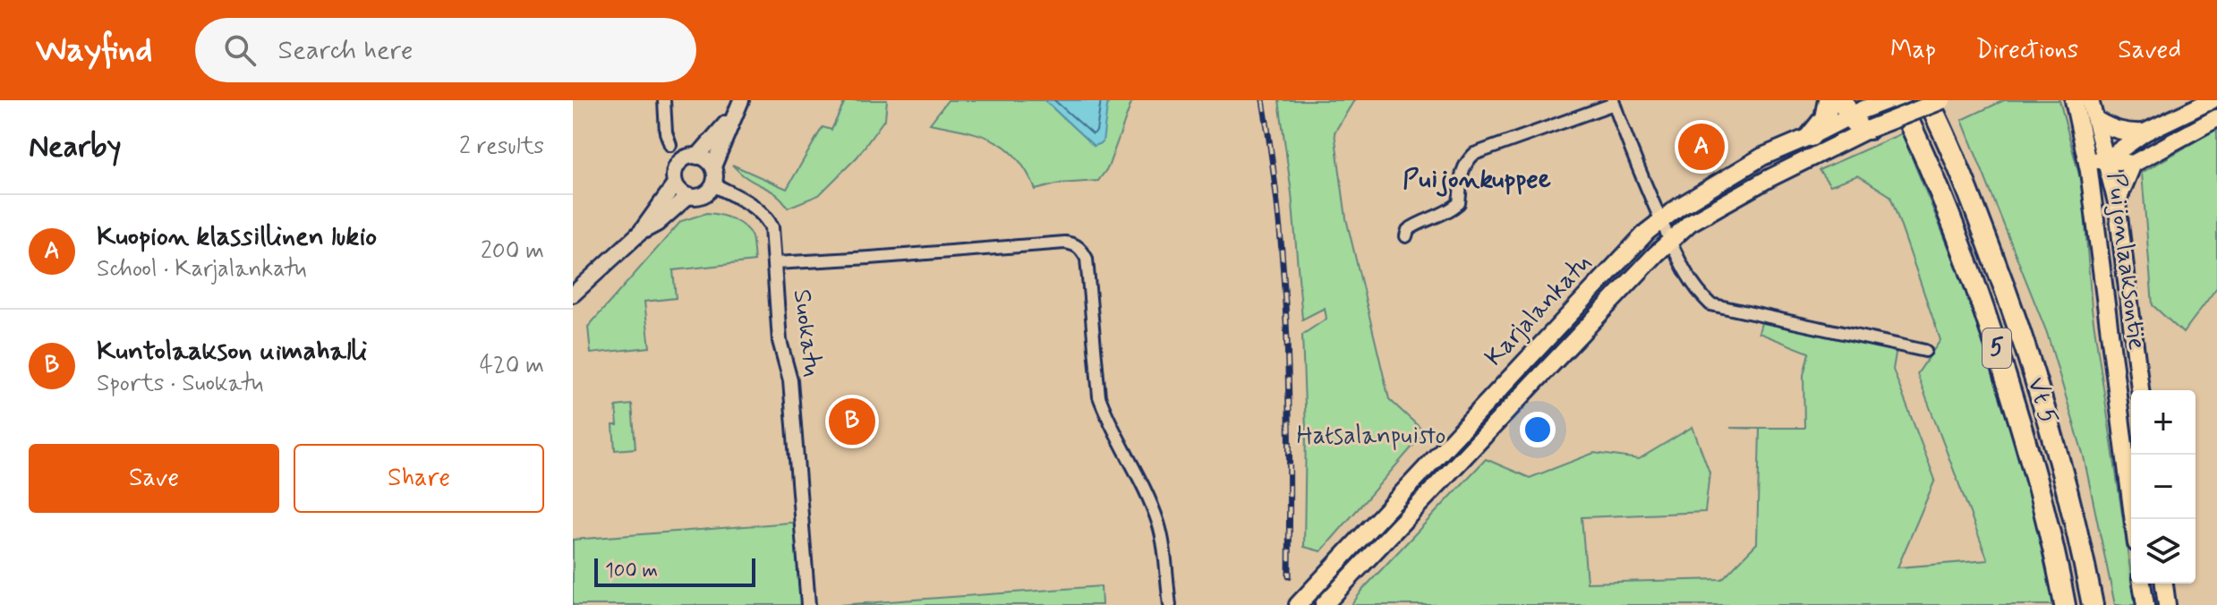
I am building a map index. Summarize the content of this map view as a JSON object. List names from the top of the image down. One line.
{"streets":{"highway":["5","Vt 5"],"main road":["Puijonlaaksontie","Karjalankatu"],"street":["Suokatu"]},"districts":["Puijonkuppee"],"parks":["Hatsalanpuisto"],"scale_bar":"100 m","page":{"header":"Wayfind","search":"Search here","nav":["Map","Directions","Saved"],"heading":["Nearby","2 results"],"pins":["A","B"],"list":[{"mark":"A","name":"Kuopion klassillinen lukio","note":"School · Karjalankatu","value":"200 m"},{"mark":"B","name":"Kuntolaakson uimahalli","note":"Sports · Suokatu","value":"420 m"}],"map_buttons":["+","−"],"buttons":["Save","Share"],"scale":"100 m"}}
